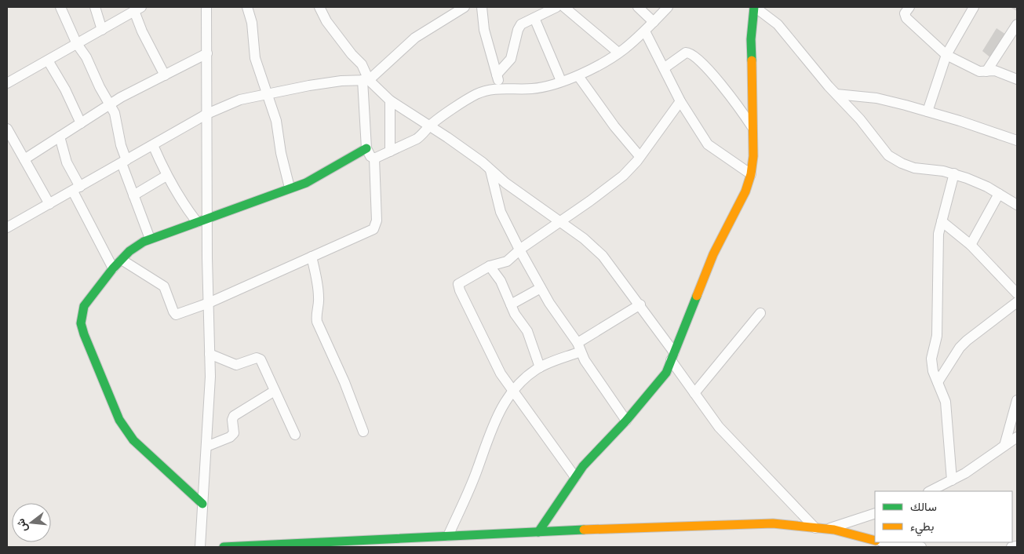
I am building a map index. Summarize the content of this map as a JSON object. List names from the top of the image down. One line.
{"legend":["سالك","بطيء"],"north":"left"}
